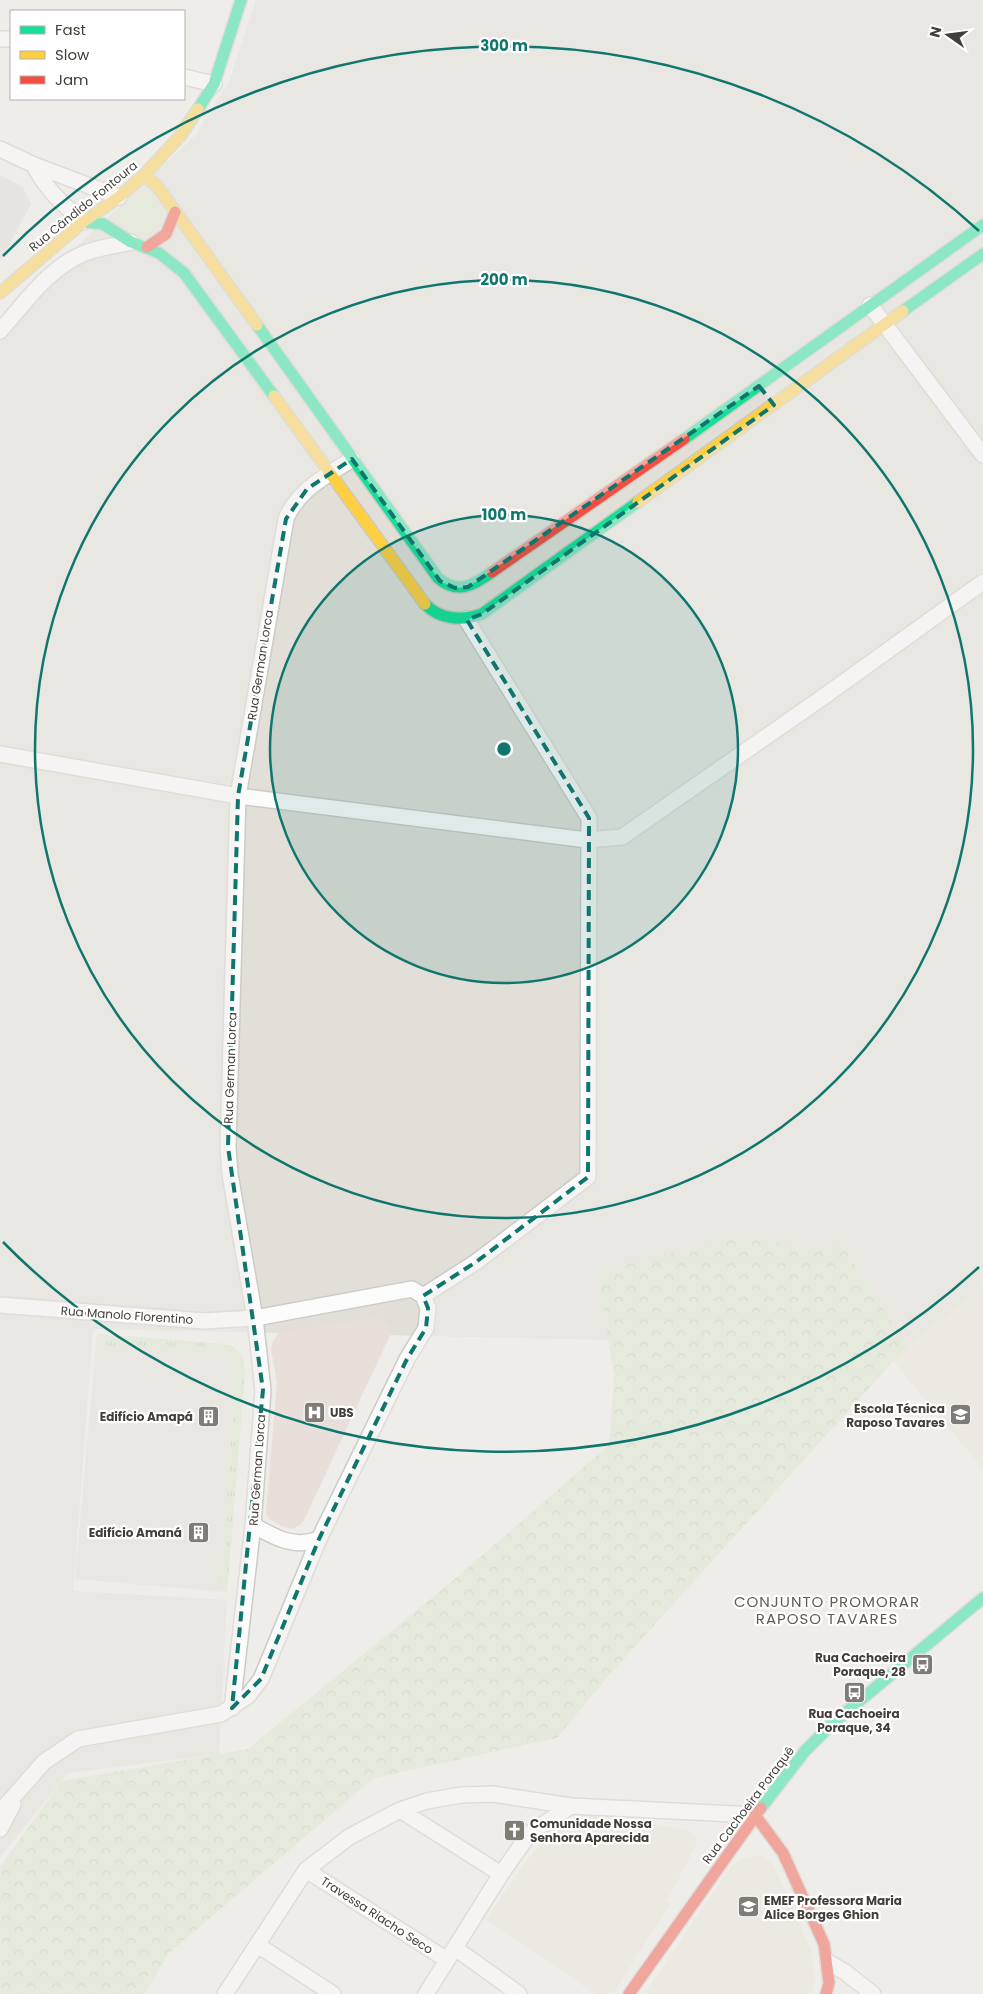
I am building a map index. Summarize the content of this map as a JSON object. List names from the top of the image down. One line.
{"streets":{"street":["Rua Cândido Fontoura","Rua German Lorca","Rua Manolo Florentino","Rua Cachoeira Poraquê","Travessa Riacho Seco"]},"crossings":[["Rua German Lorca","Rua Manolo Florentino"]],"districts":["CONJUNTO PROMORAR RAPOSO TAVARES"],"places":{"hospital":["UBS"],"school or university":["Escola Técnica Raposo Tavares","EMEF Professora Maria Alice Borges Ghion"],"building":["Edifício Amapá","Edifício Amaná"],"bus stop":["Rua Cachoeira Poraque, 28","Rua Cachoeira Poraque, 34"],"church":["Comunidade Nossa Senhora Aparecida"]},"legend":["Fast","Slow","Jam"],"north":"left","rings":["300 m","200 m","100 m"]}
